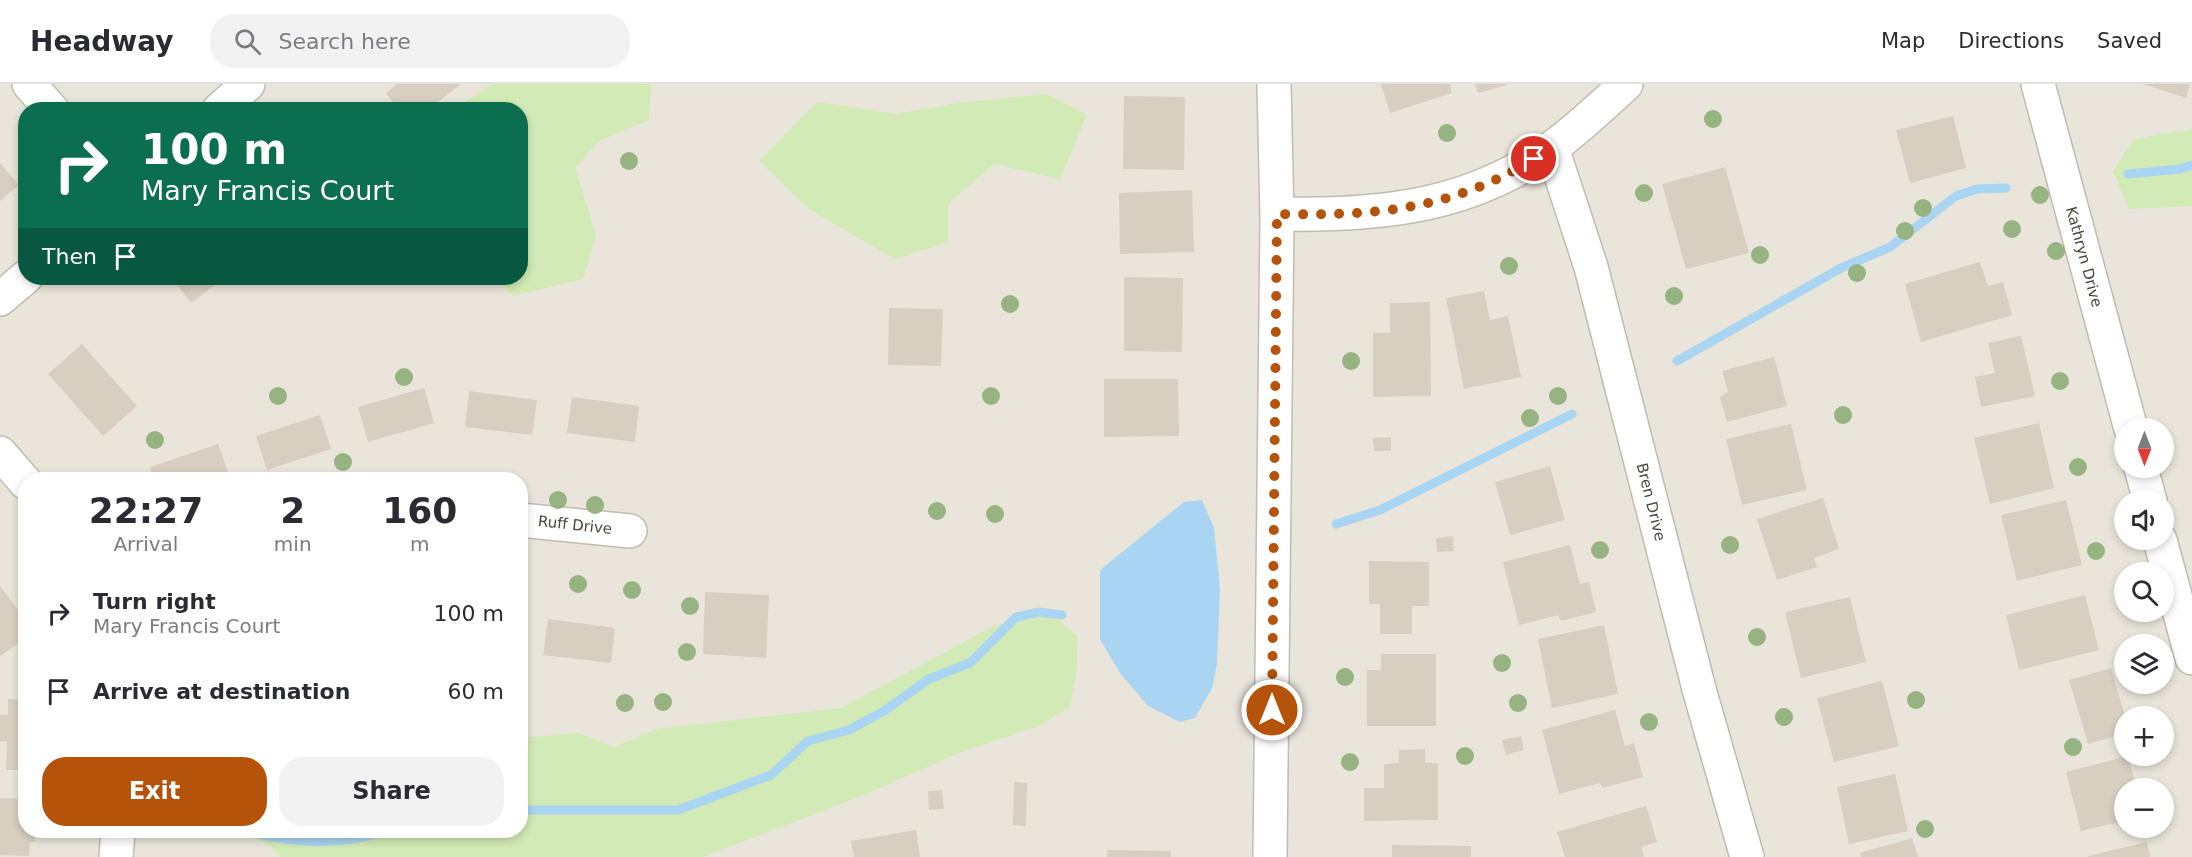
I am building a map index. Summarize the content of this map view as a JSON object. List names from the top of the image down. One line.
{"streets":{"street":["Kathryn Drive","Bren Drive","Ruff Drive"]},"north":"bottom","page":{"header":"Headway","search":"Search here","nav":["Map","Directions","Saved"],"turn":["100 m","Mary Francis Court"],"then":"Then","map_buttons":["+","−"],"eta":["22:27","Arrival","2","min","160","m"],"list":[{"name":"Turn right","note":"Mary Francis Court","value":"100 m"},{"name":"Arrive at destination","value":"60 m"}],"buttons":["Exit","Share"]}}
